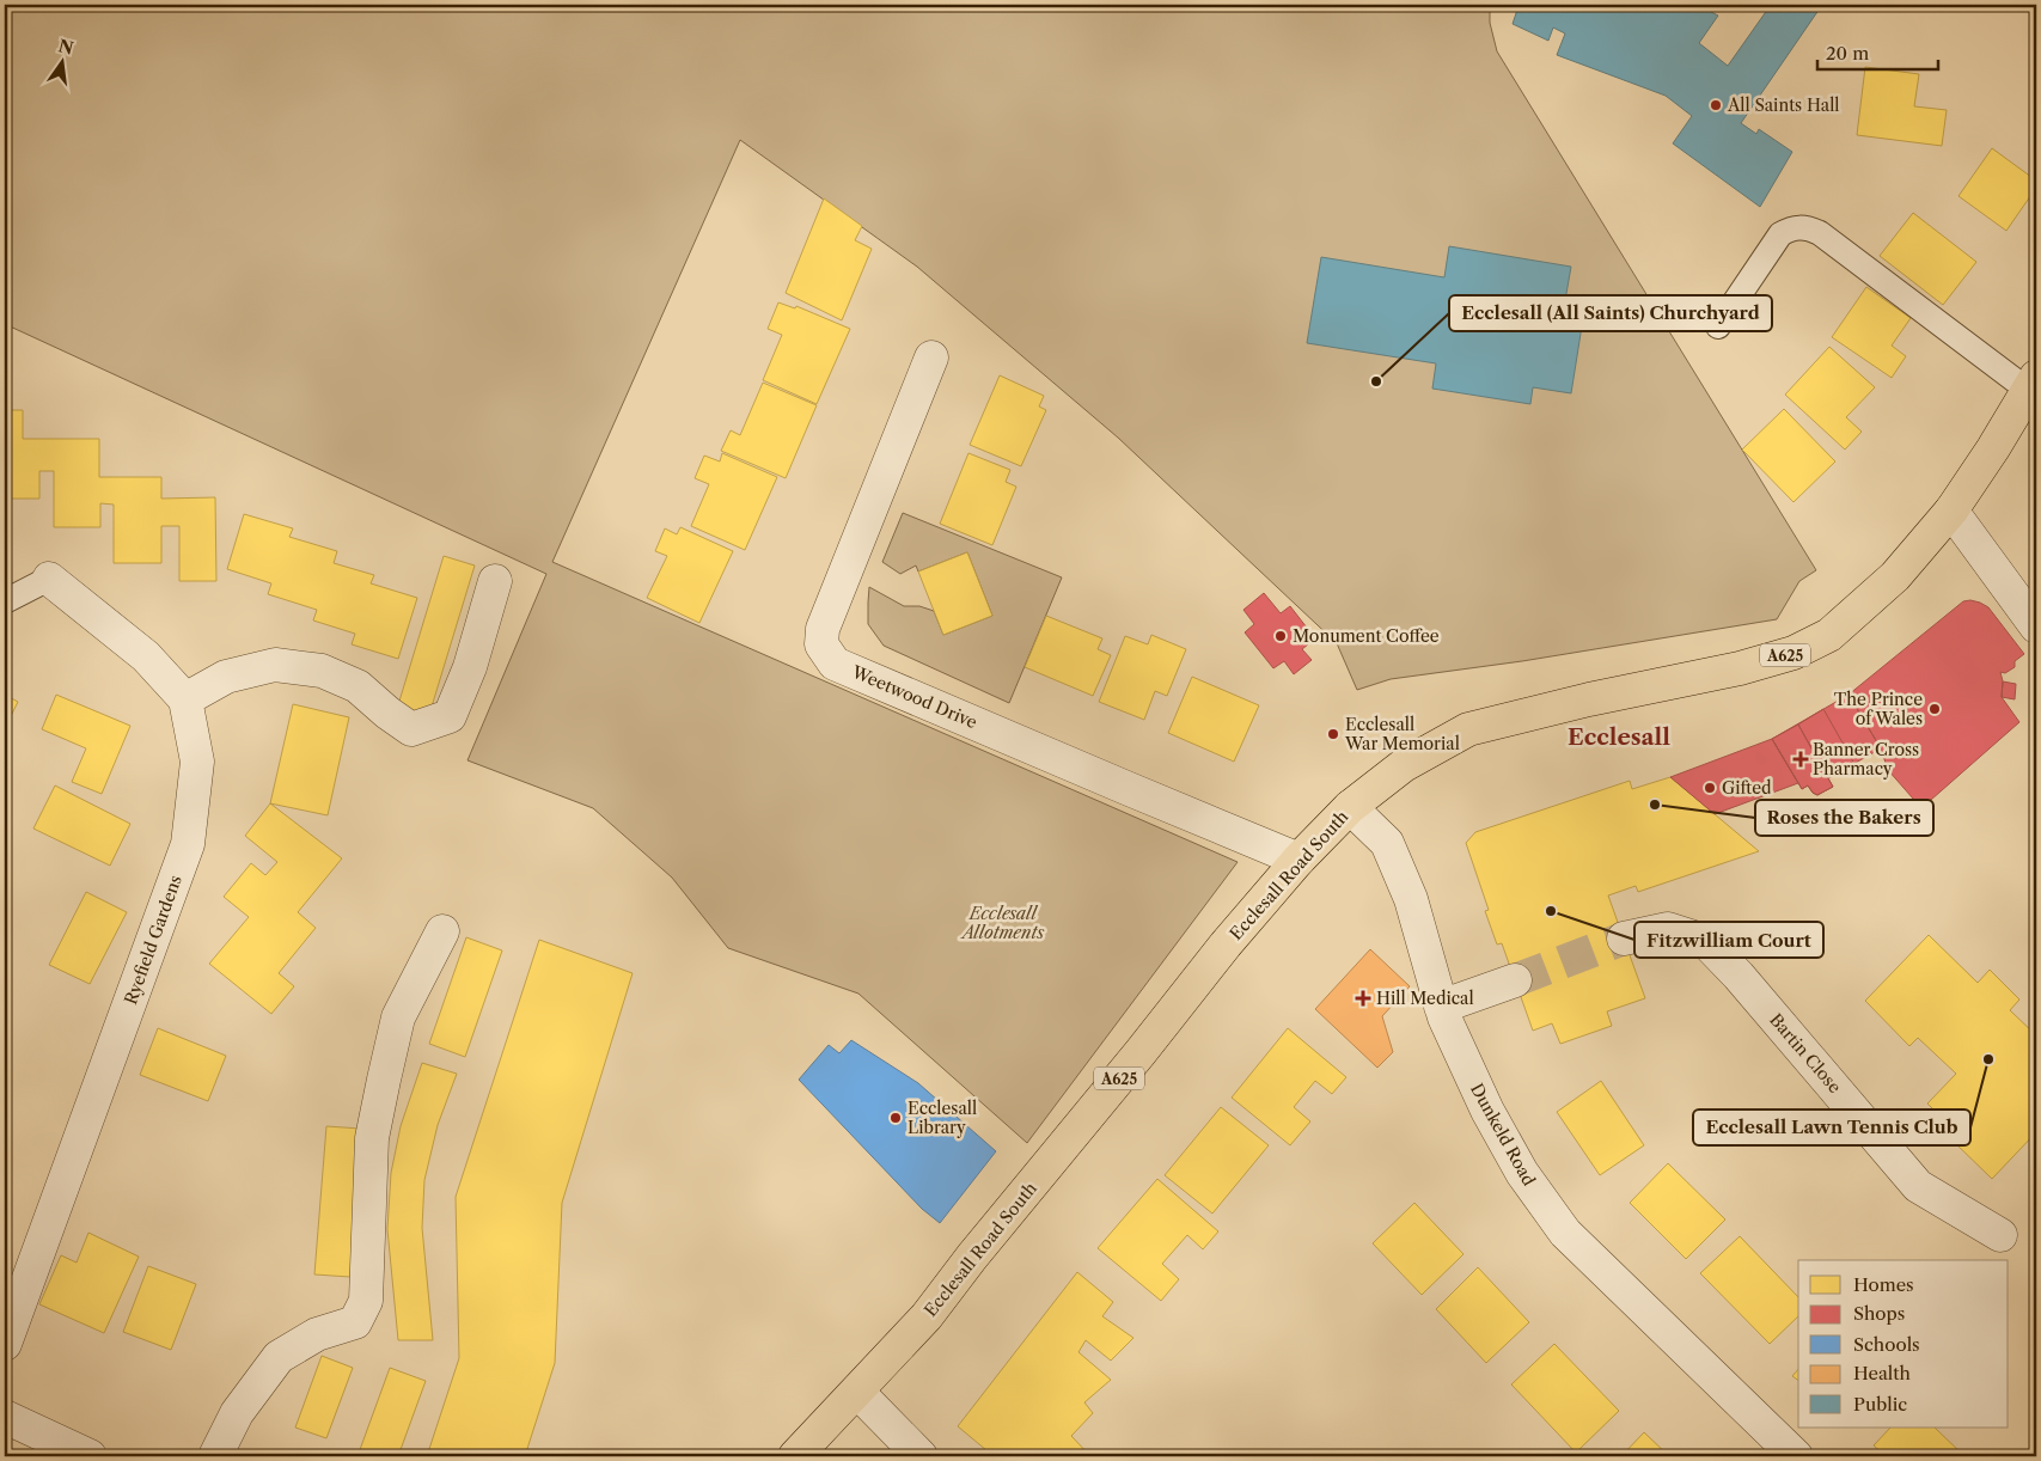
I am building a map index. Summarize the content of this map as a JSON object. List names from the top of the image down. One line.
{"streets":{"main road":["A625","Ecclesall Road South"],"street":["Weetwood Drive","Ryefield Gardens","Bartin Close","Dunkeld Road"]},"crossings":[["Weetwood Drive","Ecclesall Road South"],["Ecclesall Road South","Dunkeld Road"]],"districts":["Ecclesall"],"parks":["Ecclesall Allotments"],"places":{"other":["All Saints Hall","Ecclesall (All Saints) Churchyard","Monument Coffee","The Prince of Wales","Ecclesall War Memorial","Gifted","Roses the Bakers","Fitzwilliam Court","Ecclesall Lawn Tennis Club","Ecclesall Library"],"health":["Banner Cross Pharmacy","Hill Medical"]},"legend":["Homes","Shops","Schools","Health","Public"],"scale_bar":"20 m","north":"top"}
